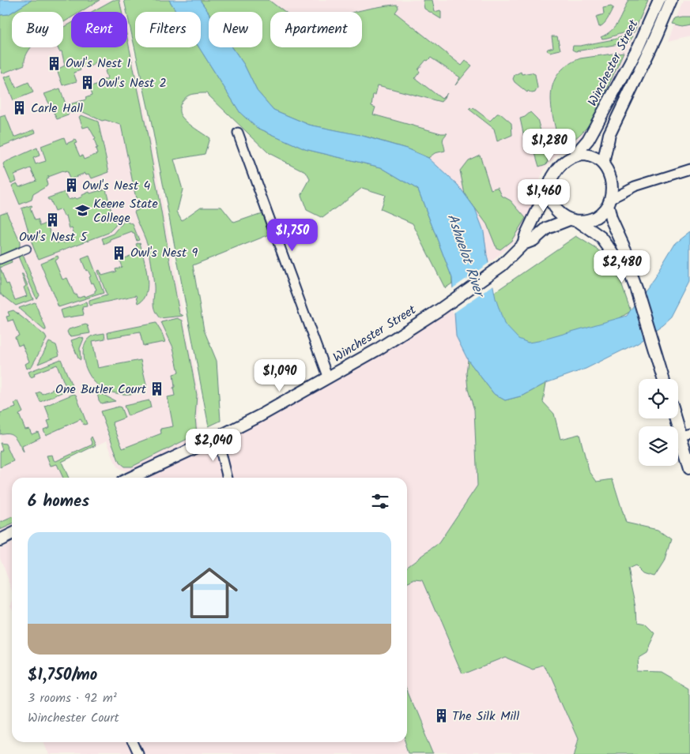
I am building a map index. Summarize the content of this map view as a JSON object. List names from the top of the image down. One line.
{"streets":{"street":["Winchester Street"]},"water":["Ashuelot River"],"places":{"building":["Owl's Nest 1","Owl's Nest 2","Carle Hall","Owl's Nest 4","Owl's Nest 5","Owl's Nest 9","One Butler Court","The Silk Mill"],"school or university":["Keene State College"]},"page":{"chip":["Buy","Rent","Filters","New","Apartment"],"price":["$1,280","$1,460","$1,750","$2,480","$1,090","$2,040"],"heading":"6 homes","list":[{"name":"$1,750/mo","note":"3 rooms · 92 m² · Winchester Court"}]}}
